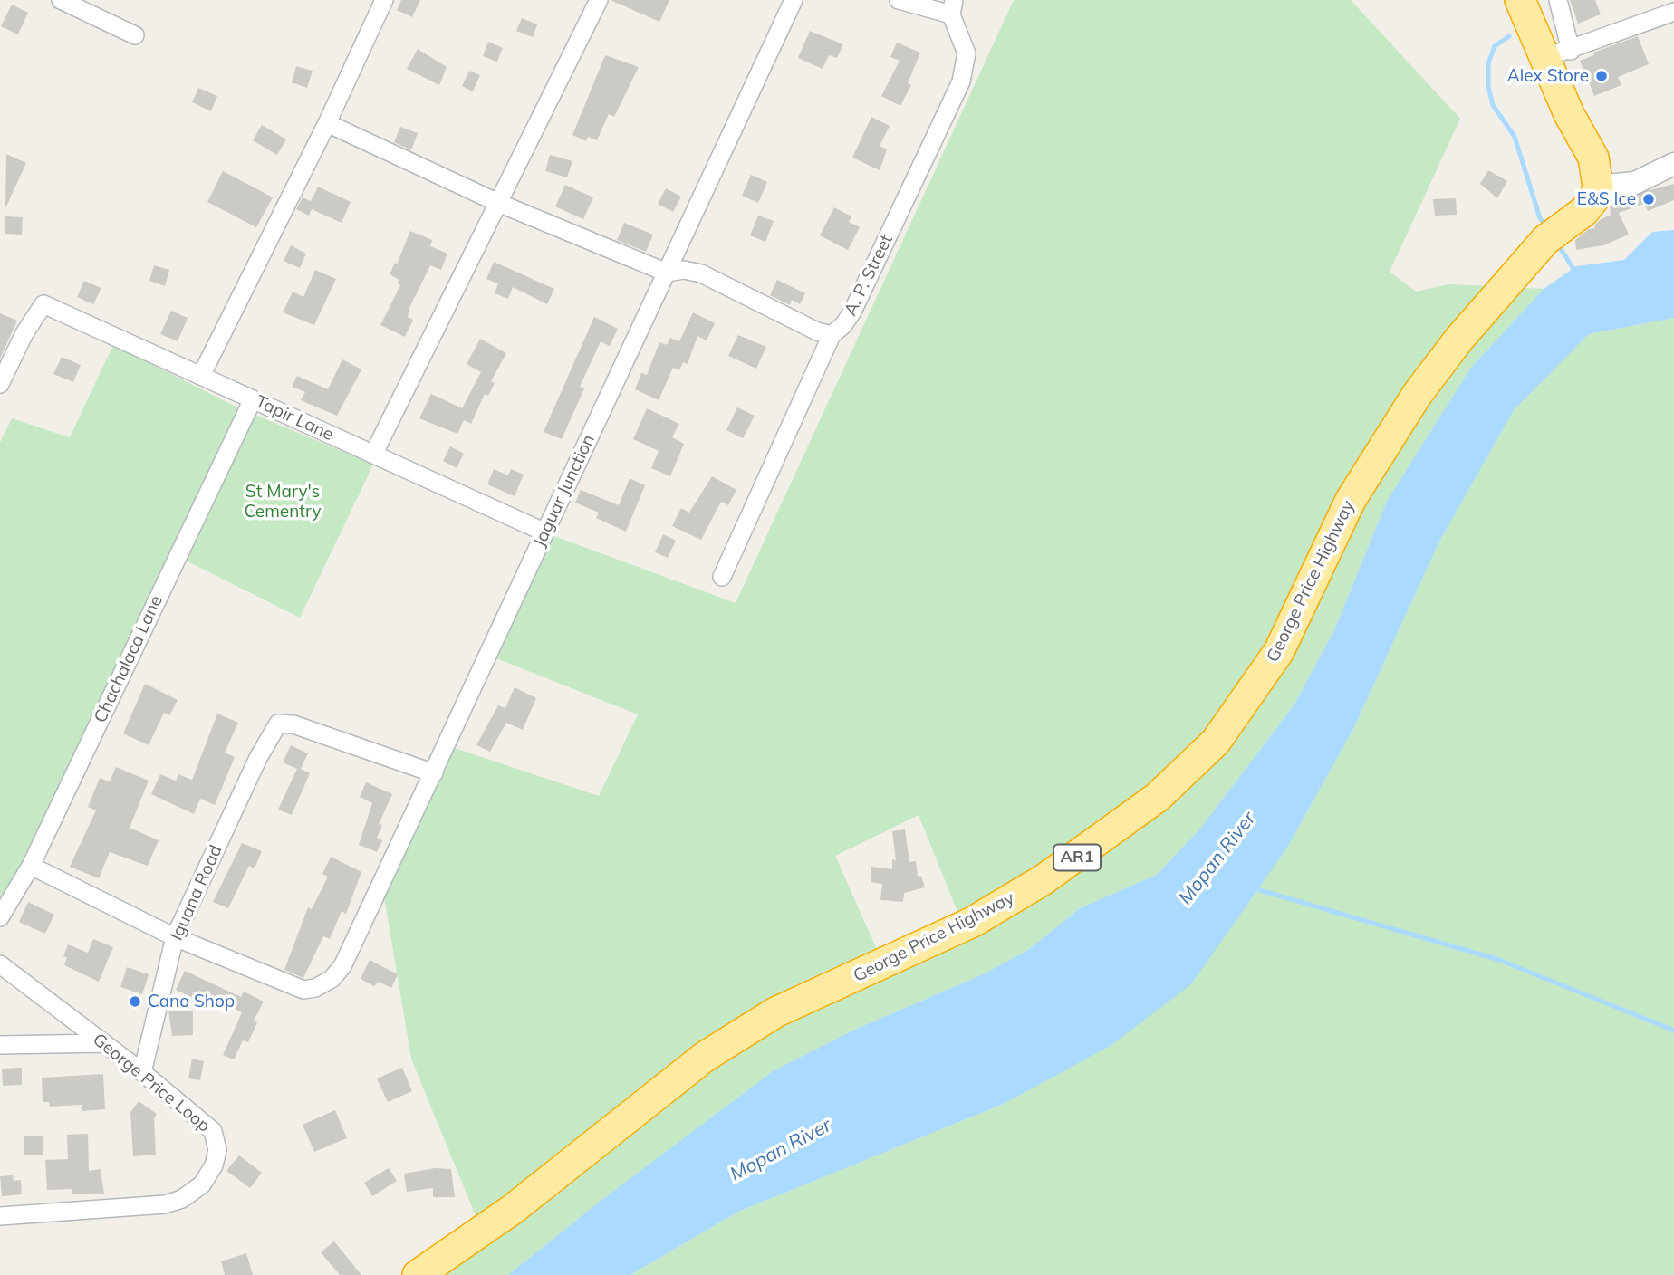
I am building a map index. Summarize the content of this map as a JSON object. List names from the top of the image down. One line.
{"streets":{"highway":["George Price Highway","AR1"],"street":["A. P. Street","Tapir Lane","Jaguar Junction","Chachalaca Lane","Iguana Road","George Price Loop"]},"crossings":[["Tapir Lane","Jaguar Junction"],["Tapir Lane","Chachalaca Lane"],["Jaguar Junction","Iguana Road"],["Iguana Road","George Price Loop"]],"water":["Mopan River"],"parks":["St Mary's Cementry"],"places":["Alex Store","E&S Ice","Cano Shop"]}
